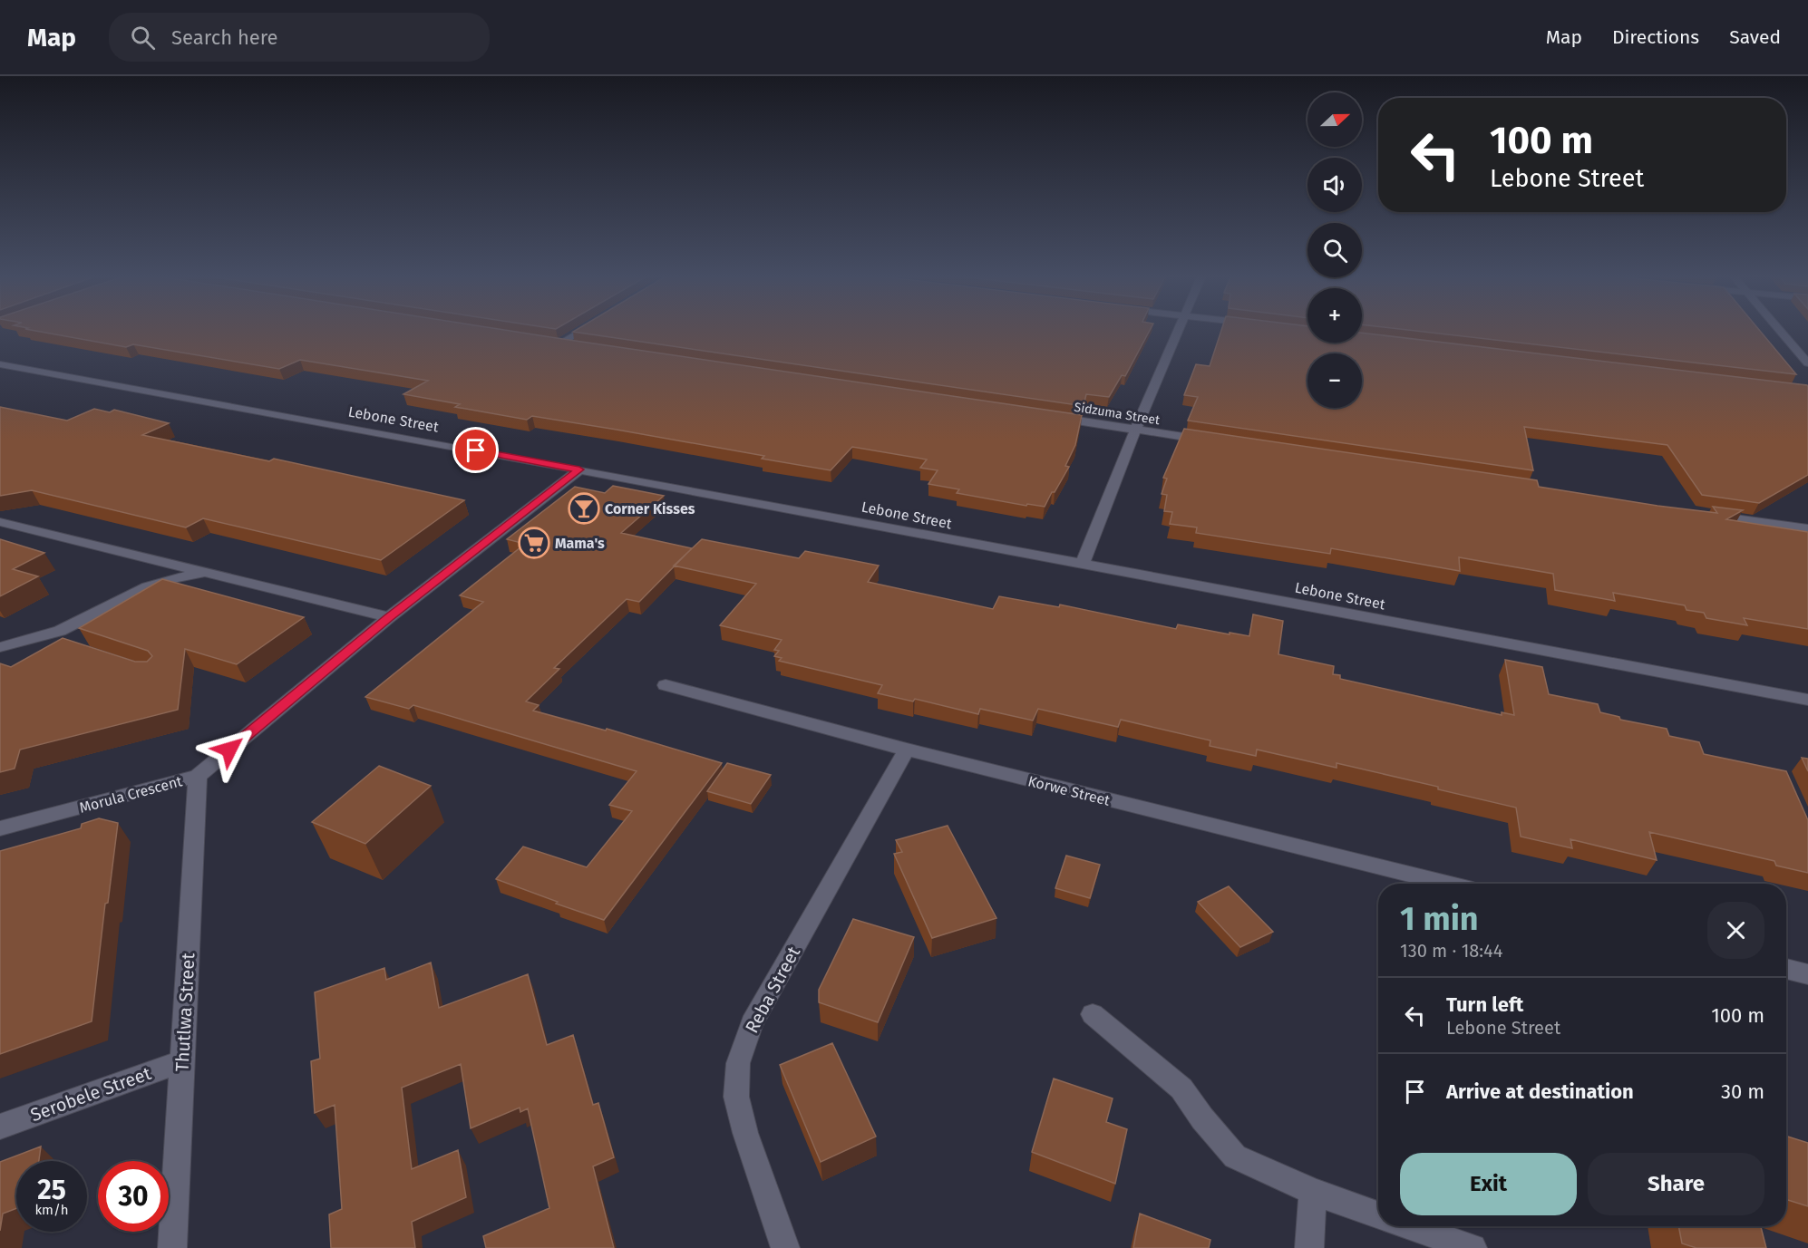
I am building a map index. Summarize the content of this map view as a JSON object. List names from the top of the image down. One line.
{"streets":{"street":["Sidzuma Street","Lebone Street","Korwe Street","Morula Crescent","Reba Street","Thutlwa Street","Serobele Street"]},"crossings":[["Lebone Street","Morula Crescent"],["Korwe Street","Reba Street"],["Morula Crescent","Thutlwa Street"],["Thutlwa Street","Serobele Street"]],"places":{"bar":["Corner Kisses"],"supermarket":["Mama's"]},"north":"right","page":{"header":"Map","search":"Search here","nav":["Map","Directions","Saved"],"map_buttons":["+","−"],"turn":["100 m","Lebone Street"],"heading":["1 min","130 m · 18:44"],"list":[{"name":"Turn left","note":"Lebone Street","value":"100 m"},{"name":"Arrive at destination","value":"30 m"}],"buttons":["Exit","Share"],"speed":"25 km/h","limit":"30"}}
